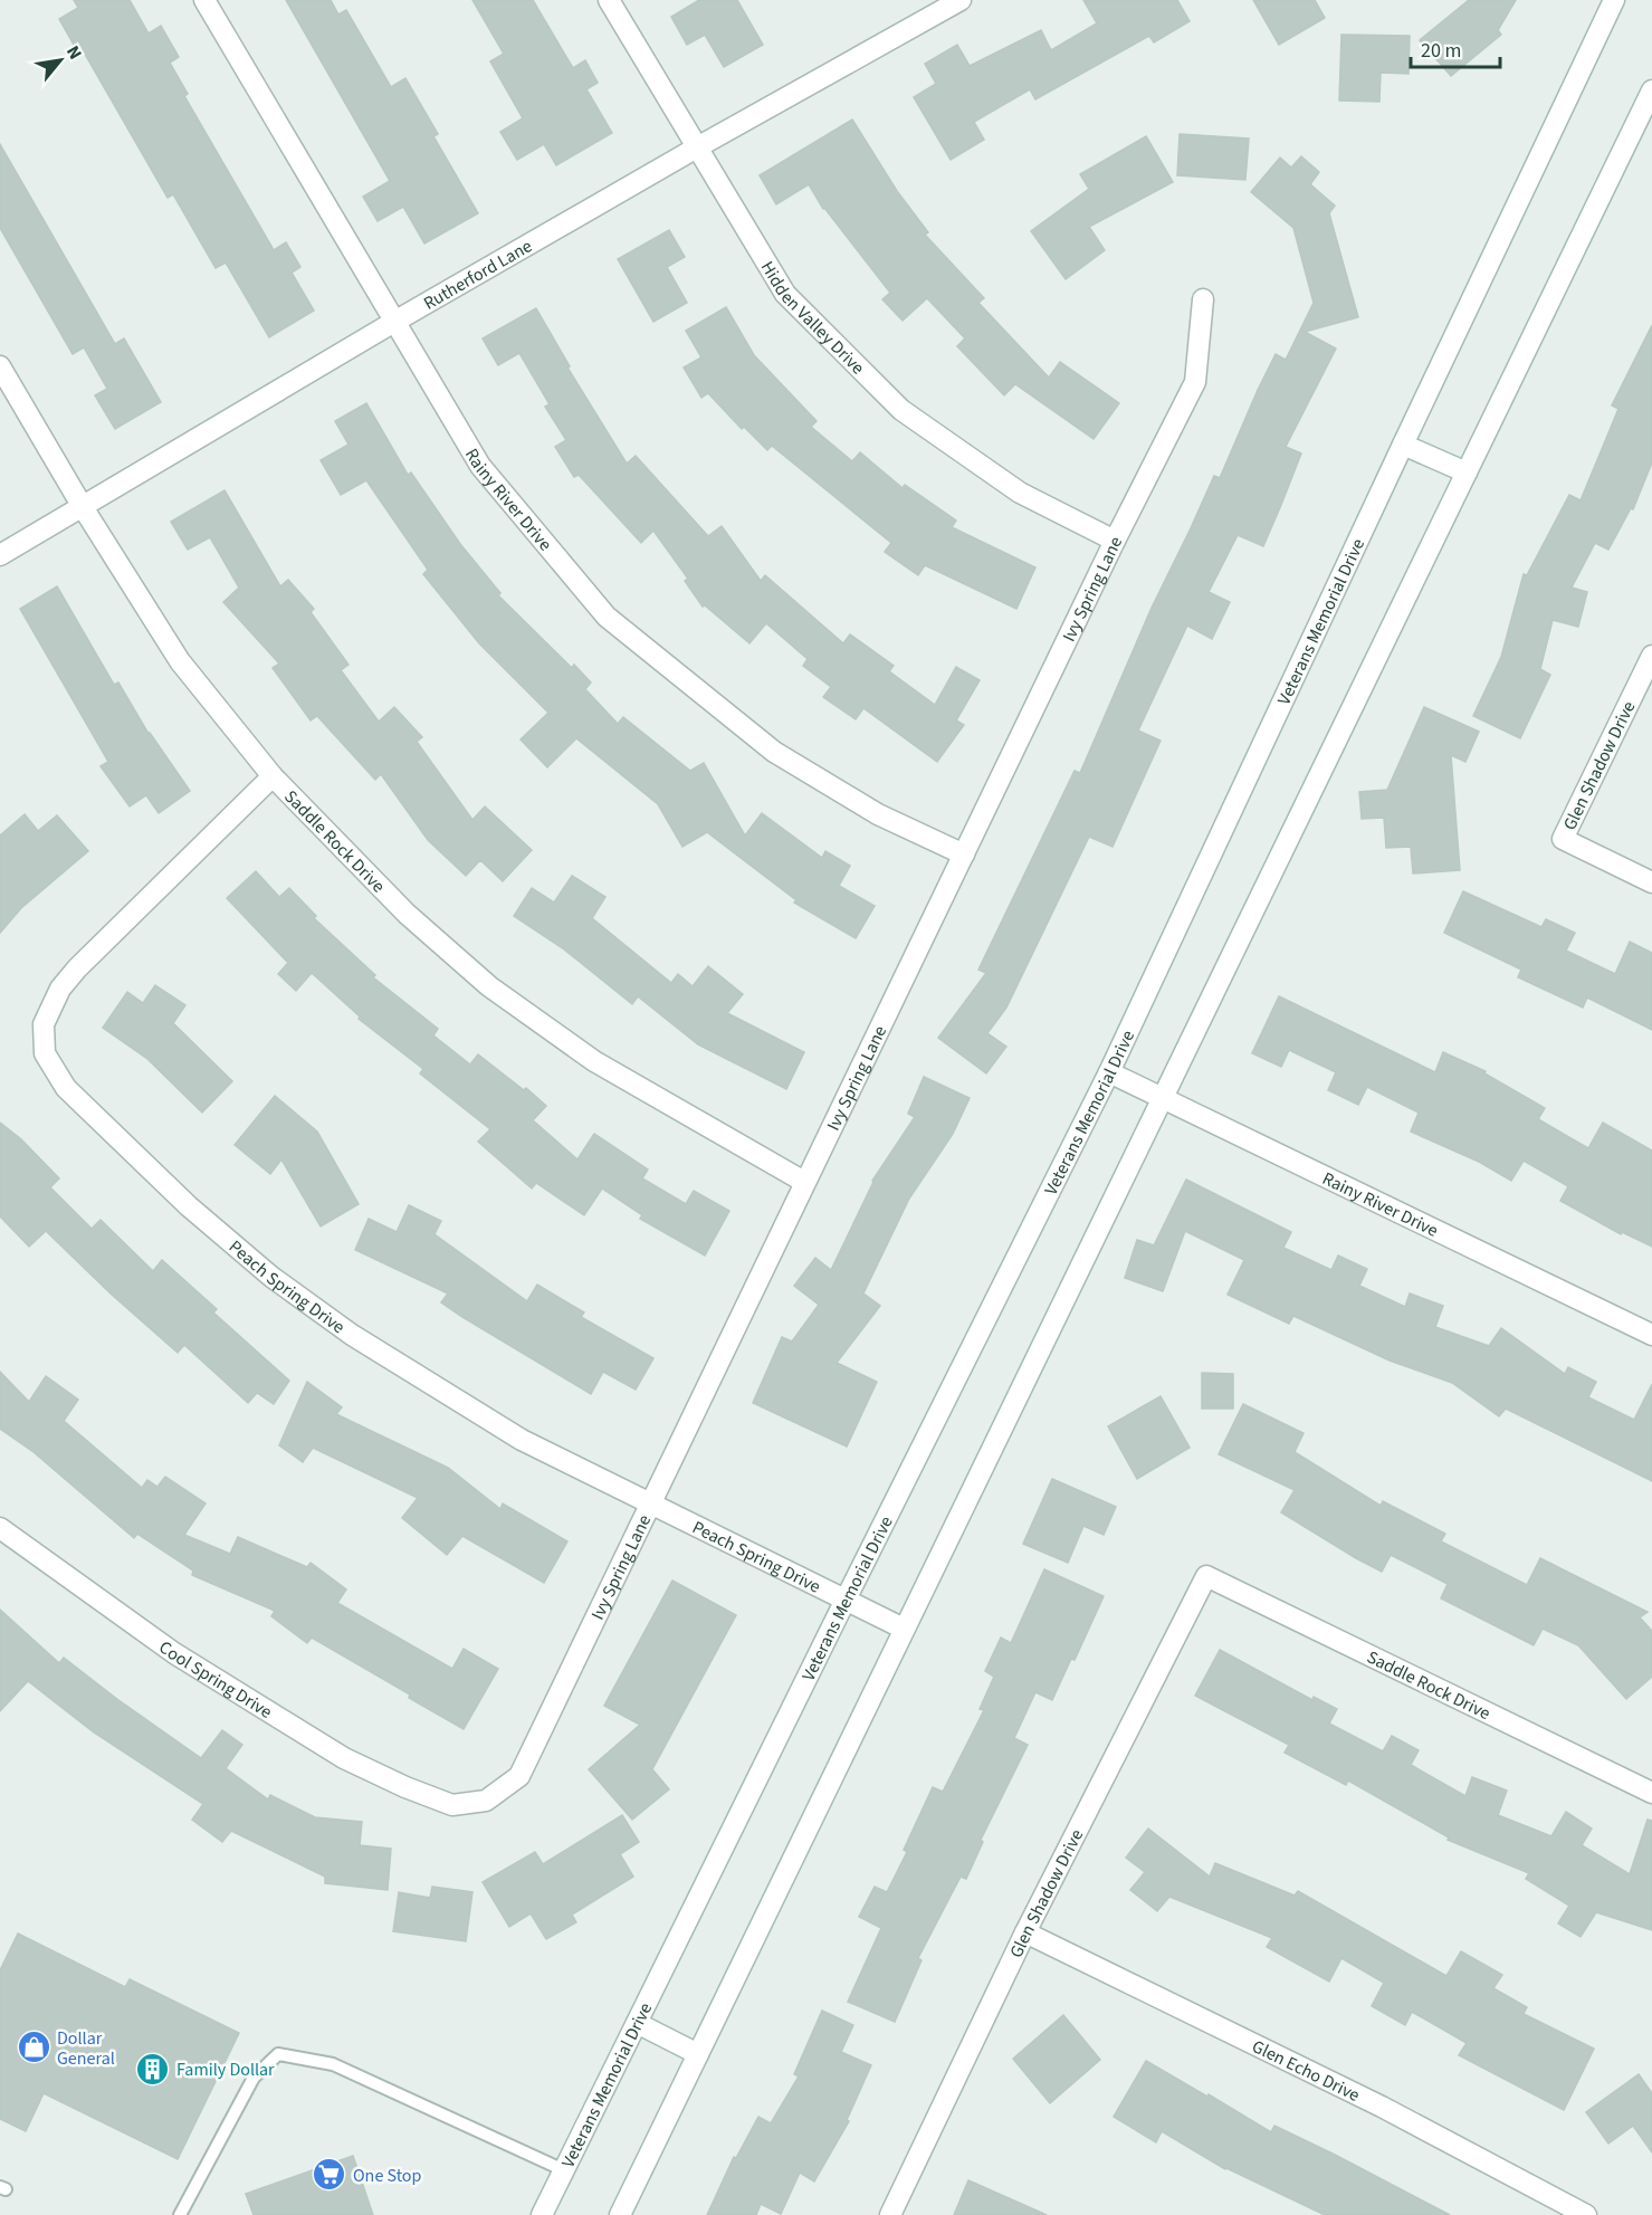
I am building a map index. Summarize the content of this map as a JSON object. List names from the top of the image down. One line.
{"streets":{"street":["Rutherford Lane","Hidden Valley Drive","Rainy River Drive","Ivy Spring Lane","Veterans Memorial Drive","Glen Shadow Drive","Saddle Rock Drive","Peach Spring Drive","Cool Spring Drive","Glen Echo Drive"]},"crossings":[["Rutherford Lane","Hidden Valley Drive"],["Rutherford Lane","Rainy River Drive"],["Rutherford Lane","Saddle Rock Drive"],["Hidden Valley Drive","Ivy Spring Lane"],["Rainy River Drive","Ivy Spring Lane"],["Rainy River Drive","Veterans Memorial Drive"],["Ivy Spring Lane","Saddle Rock Drive"],["Ivy Spring Lane","Peach Spring Drive"],["Ivy Spring Lane","Cool Spring Drive"],["Veterans Memorial Drive","Peach Spring Drive"],["Glen Shadow Drive","Saddle Rock Drive"],["Glen Shadow Drive","Glen Echo Drive"],["Saddle Rock Drive","Peach Spring Drive"]],"places":{"shop":["Dollar General"],"building":["Family Dollar"],"supermarket":["One Stop"]},"scale_bar":"20 m","north":"top right"}
